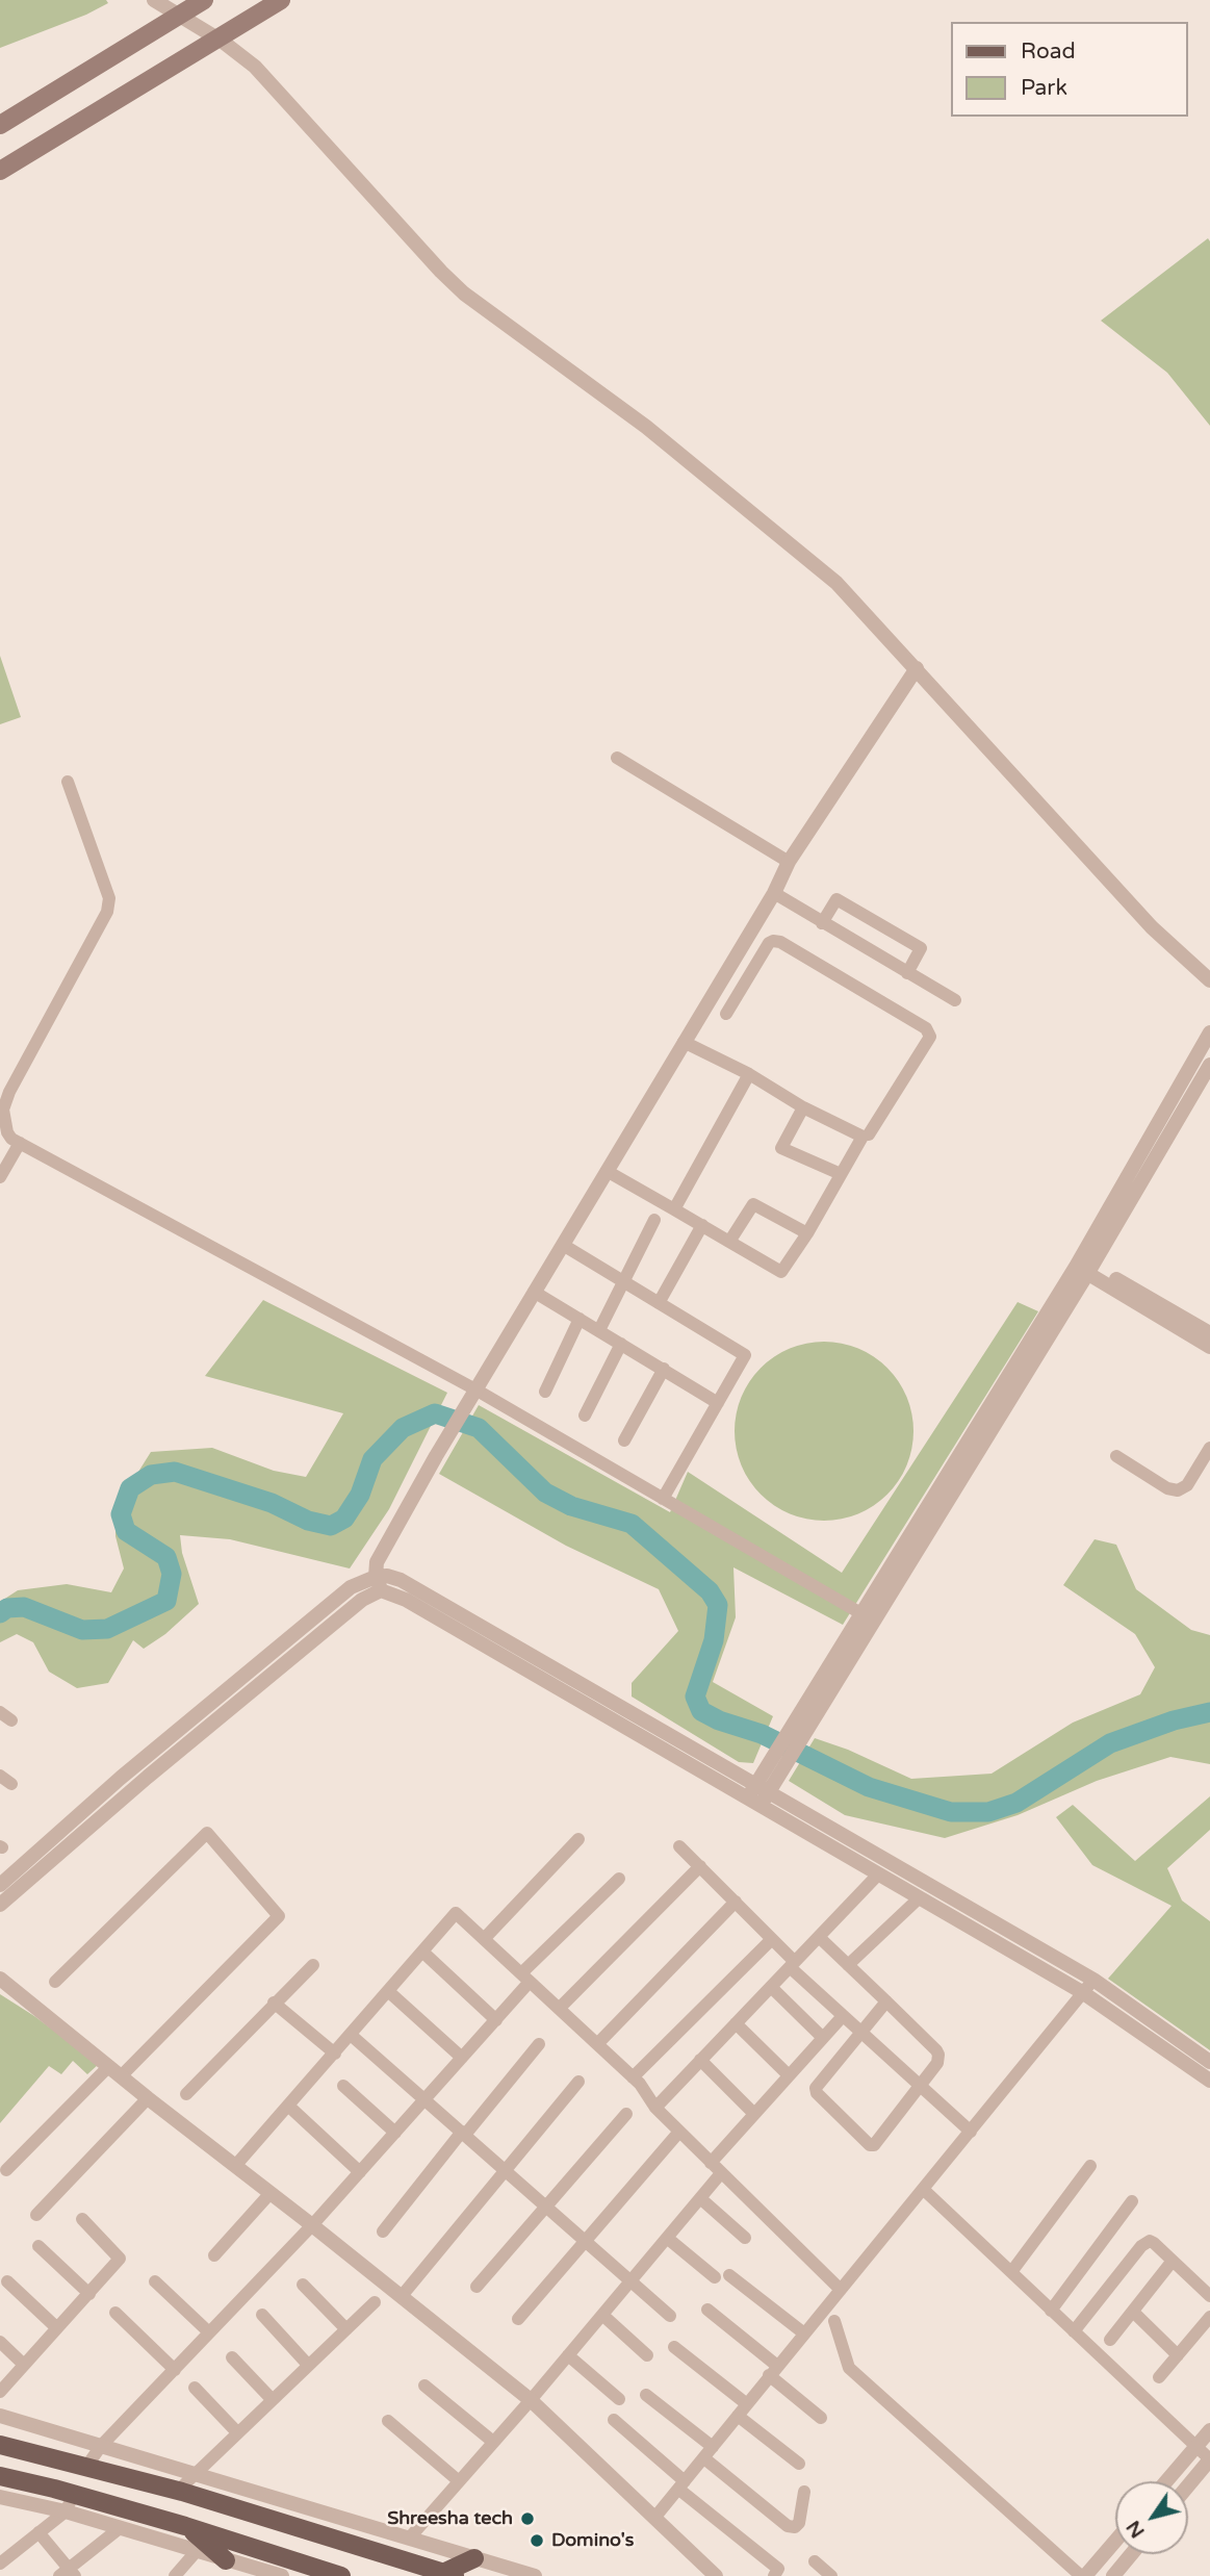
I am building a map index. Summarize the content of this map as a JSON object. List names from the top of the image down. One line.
{"places":["Shreesha tech","Domino's"],"legend":["Road","Park"],"north":"bottom left"}
